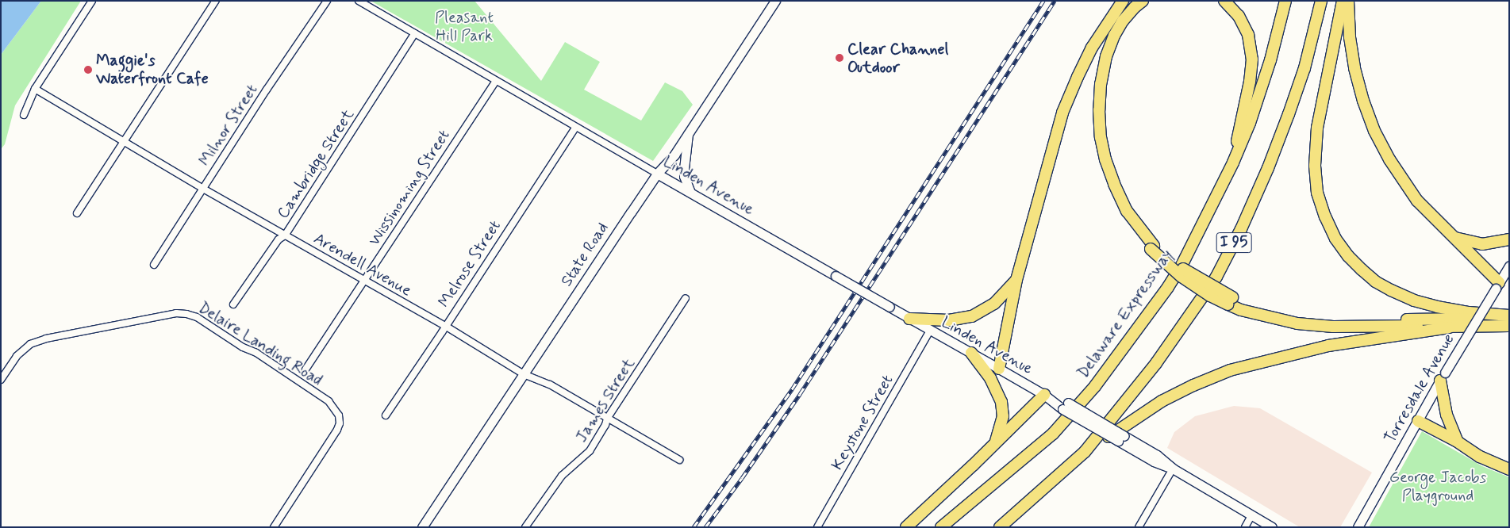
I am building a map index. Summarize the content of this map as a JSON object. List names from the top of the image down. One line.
{"streets":{"highway":["I 95","Delaware Expressway"],"street":["Milnor Street","Cambridge Street","Linden Avenue","Wissinoming Street","State Road","Melrose Street","Arendell Avenue","Delaire Landing Road","Torresdale Avenue","James Street","Keystone Street"]},"crossings":[["Milnor Street","Arendell Avenue"],["Cambridge Street","Linden Avenue"],["Cambridge Street","Arendell Avenue"],["Linden Avenue","Wissinoming Street"],["Linden Avenue","State Road"],["Linden Avenue","Melrose Street"],["Linden Avenue","Keystone Street"],["Wissinoming Street","Arendell Avenue"],["State Road","Arendell Avenue"],["Melrose Street","Arendell Avenue"],["Arendell Avenue","James Street"]],"parks":["Pleasant Hill Park","George Jacobs Playground"],"places":["Clear Channel Outdoor","Maggie's Waterfront Cafe"]}
